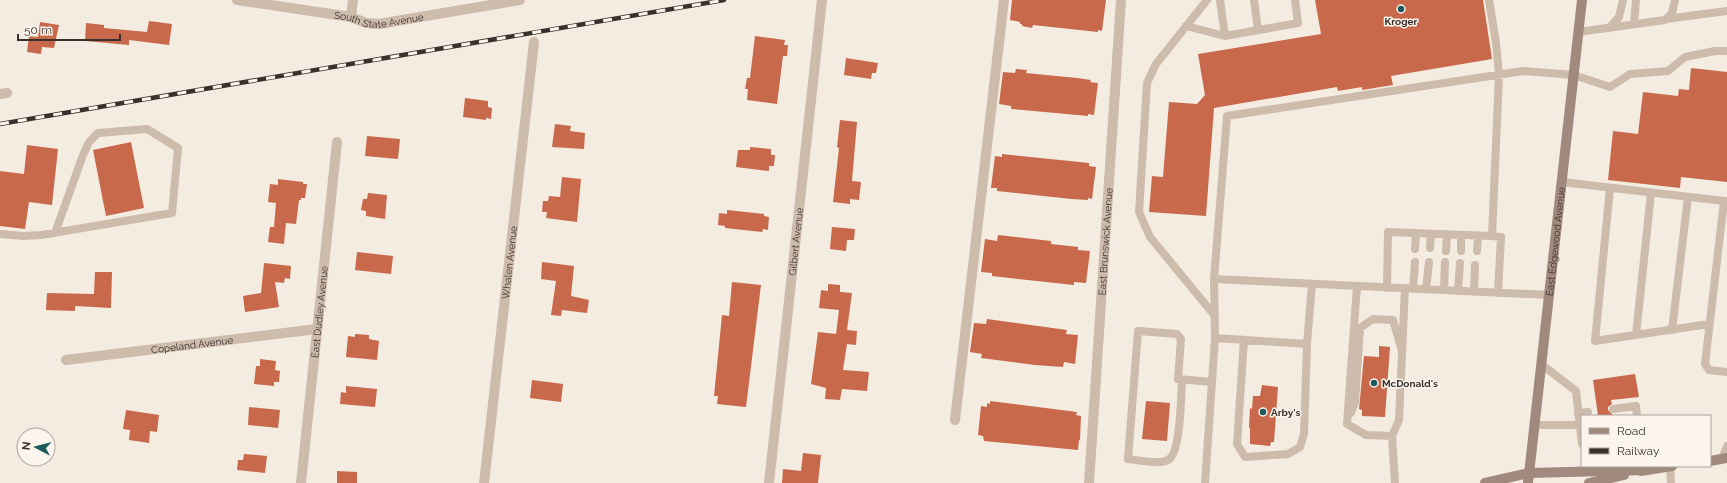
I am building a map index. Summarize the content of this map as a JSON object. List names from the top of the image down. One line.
{"streets":{"main road":["East Edgewood Avenue"],"street":["South State Avenue","Gilbert Avenue","East Brunswick Avenue","Whalen Avenue","East Dudley Avenue","Copeland Avenue"]},"crossings":[["East Dudley Avenue","Copeland Avenue"]],"places":["Kroger","McDonald's","Arby's"],"legend":["Road","Railway"],"scale_bar":"50 m","north":"left"}
